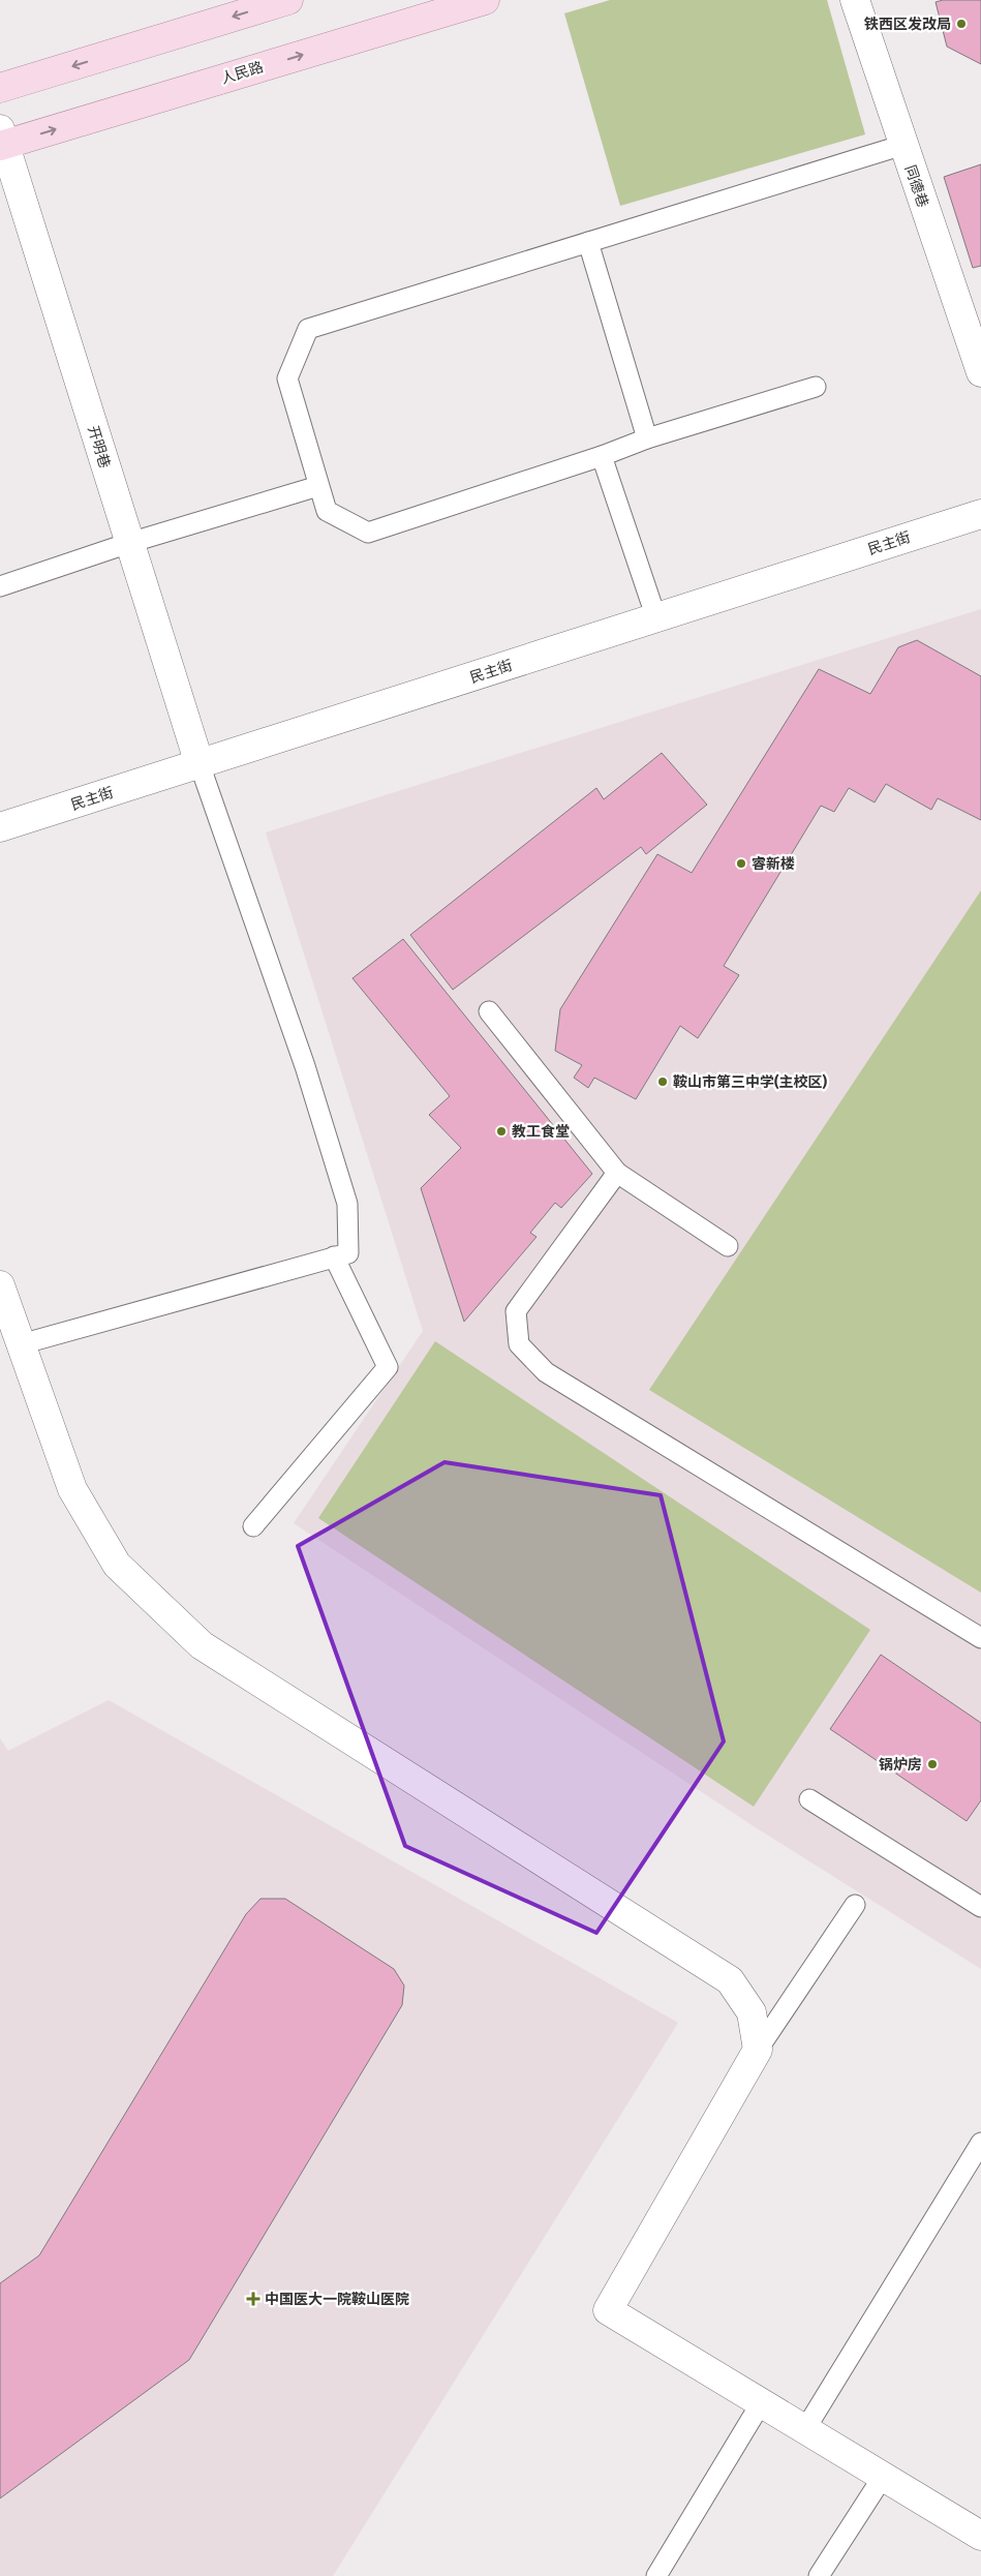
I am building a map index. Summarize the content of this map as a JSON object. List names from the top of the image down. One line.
{"streets":{"main road":["人民路"],"street":["同德巷","开明巷","民主街"]},"crossings":[["人民路","开明巷"],["开明巷","民主街"]],"places":{"other":["铁西区发改局","睿新楼","鞍山市第三中学(主校区)","教工食堂","锅炉房"],"health":["中国医大一院鞍山医院"]}}
